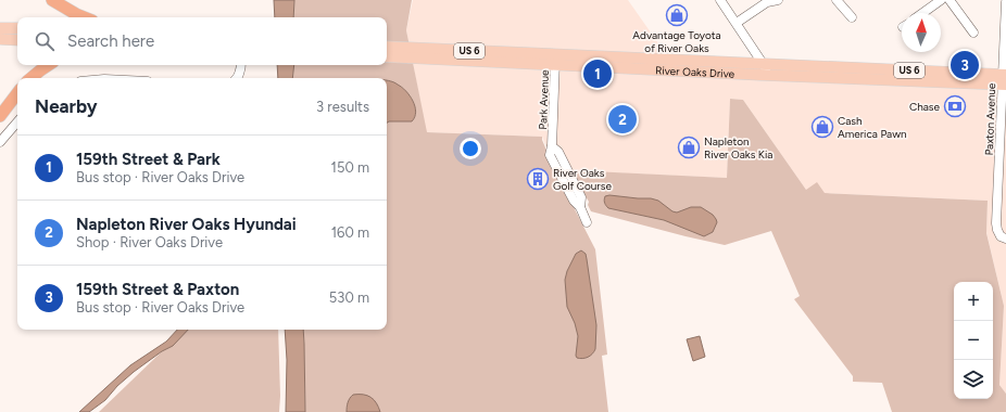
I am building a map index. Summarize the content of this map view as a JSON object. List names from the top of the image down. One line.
{"streets":{"main road":["US 6","River Oaks Drive"],"street":["Park Avenue","Paxton Avenue"]},"crossings":[["River Oaks Drive","Park Avenue"],["River Oaks Drive","Paxton Avenue"]],"places":{"shop":["Advantage Toyota of River Oaks","Cash America Pawn","Napleton River Oaks Kia"],"bank":["Chase"],"building":["River Oaks Golf Course"]},"north":"top","page":{"search":"Search here","pins":["3","1","2"],"heading":["Nearby","3 results"],"list":[{"mark":"1","name":"159th Street & Park","note":"Bus stop · River Oaks Drive","value":"150 m"},{"mark":"2","name":"Napleton River Oaks Hyundai","note":"Shop · River Oaks Drive","value":"160 m"},{"mark":"3","name":"159th Street & Paxton","note":"Bus stop · River Oaks Drive","value":"530 m"}],"map_buttons":["+","−"]}}
